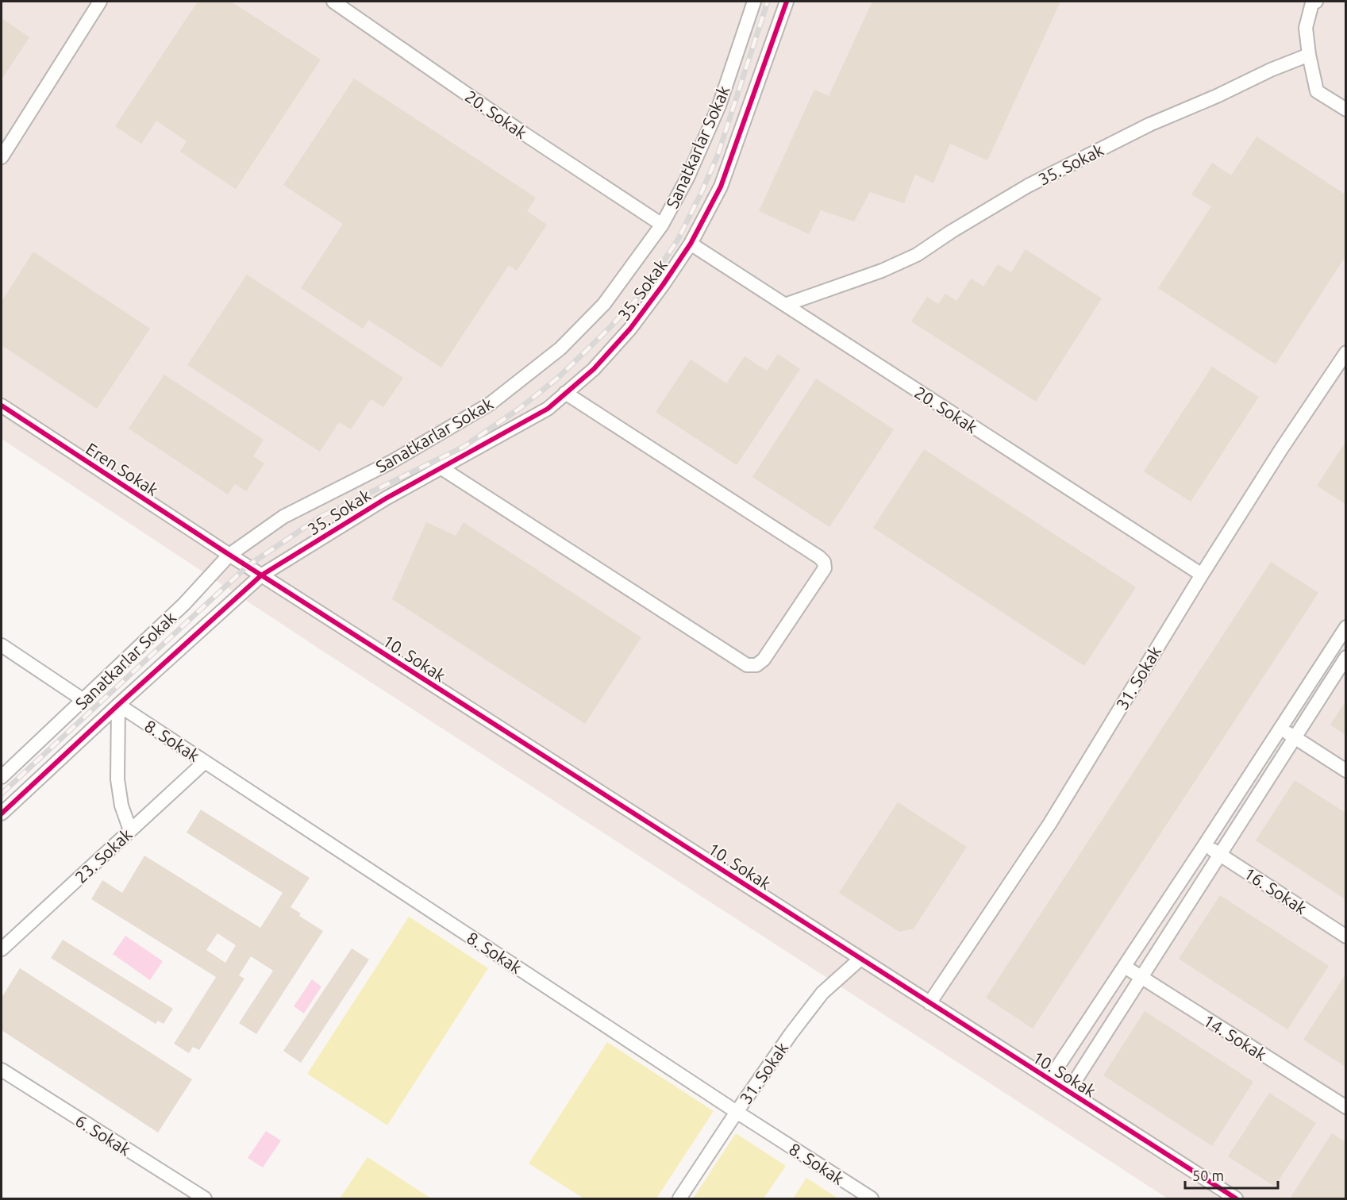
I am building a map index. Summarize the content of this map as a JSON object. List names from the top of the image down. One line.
{"streets":{"street":["20. Sokak","Sanatkarlar Sokak","35. Sokak","Eren Sokak","10. Sokak","31. Sokak","8. Sokak","23. Sokak","16. Sokak","14. Sokak","6. Sokak"]},"crossings":[["20. Sokak","Sanatkarlar Sokak"],["20. Sokak","35. Sokak"],["20. Sokak","31. Sokak"],["Sanatkarlar Sokak","Eren Sokak"],["Sanatkarlar Sokak","10. Sokak"],["35. Sokak","10. Sokak"],["35. Sokak","8. Sokak"],["Eren Sokak","10. Sokak"],["10. Sokak","31. Sokak"],["31. Sokak","8. Sokak"],["8. Sokak","23. Sokak"]],"scale_bar":"50 m"}
